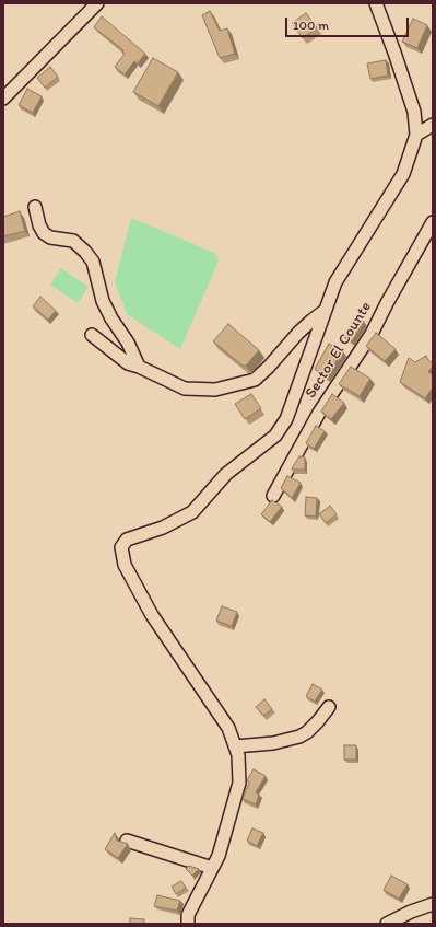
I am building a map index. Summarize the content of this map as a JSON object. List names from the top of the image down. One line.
{"streets":{"street":["Sector El Counte"]},"scale_bar":"100 m"}
